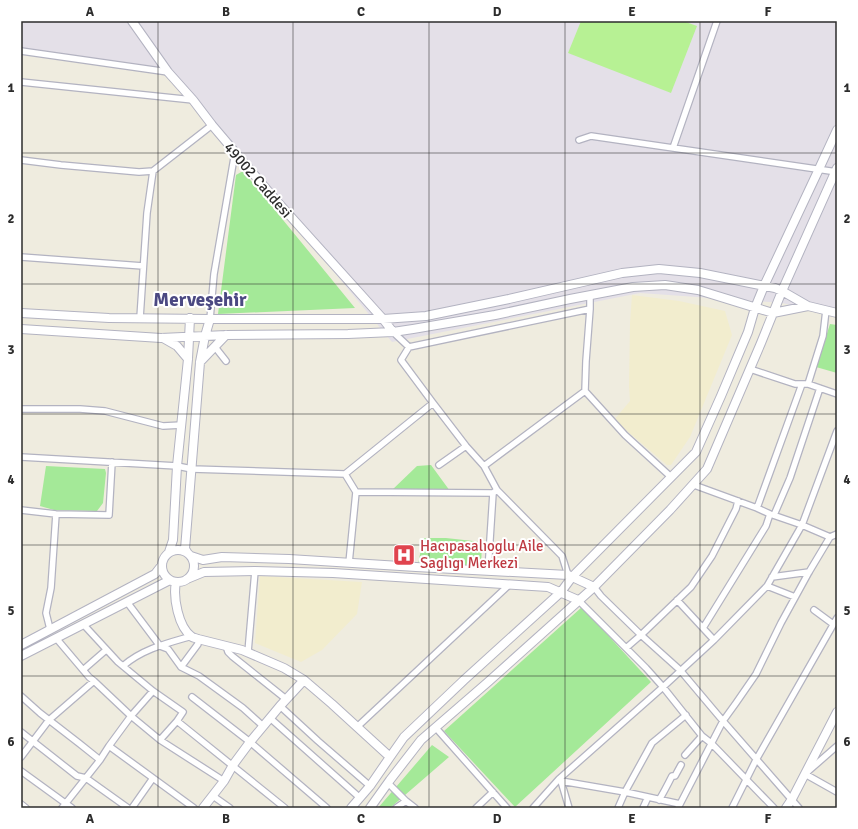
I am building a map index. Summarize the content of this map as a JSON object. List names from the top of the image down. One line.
{"streets":{"street":["49002 Caddesi"]},"districts":["Merveşehir"],"places":{"hospital":["Hacıpasalıoglu Aile Saglıgı Merkezi"]},"grid":{"columns":["A","B","C","D","E","F"],"rows":["1","2","3","4","5","6"]}}
